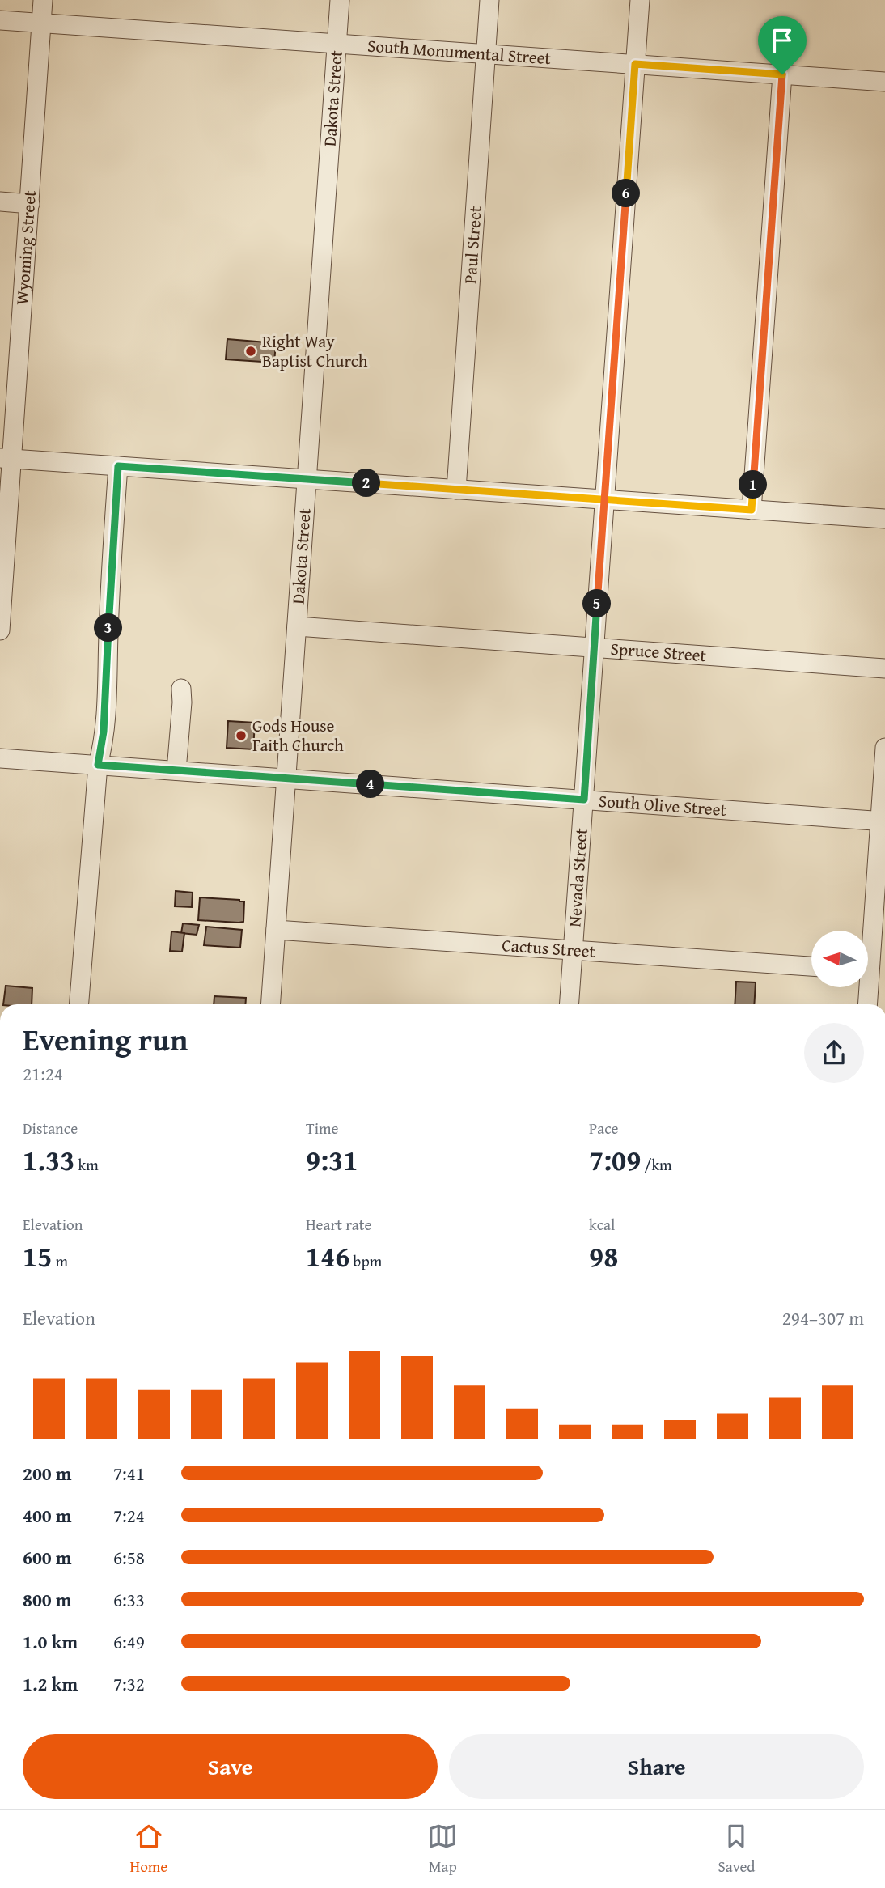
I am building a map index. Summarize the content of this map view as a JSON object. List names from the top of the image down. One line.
{"streets":{"street":["South Monumental Street","Dakota Street","Paul Street","Wyoming Street","Spruce Street","South Olive Street","Nevada Street","Cactus Street"]},"crossings":[["South Monumental Street","Dakota Street"],["South Monumental Street","Paul Street"],["South Monumental Street","Wyoming Street"],["South Monumental Street","Nevada Street"],["Dakota Street","Spruce Street"],["Dakota Street","South Olive Street"],["Dakota Street","Cactus Street"],["Spruce Street","Nevada Street"],["South Olive Street","Nevada Street"],["Nevada Street","Cactus Street"]],"places":["Right Way Baptist Church","Gods House Faith Church"],"north":"left","page":{"pins":["6","2","1","5","3","4"],"heading":["Evening run","21:24"],"stats":[["Distance","1.33 km"],["Time","9:31"],["Pace","7:09 /km"],["Elevation","15 m"],["Heart rate","146 bpm"],["kcal","98"]],"chart":["Elevation","294–307 m"],"list":[{"name":"200 m","note":"7:41"},{"name":"400 m","note":"7:24"},{"name":"600 m","note":"6:58"},{"name":"800 m","note":"6:33"},{"name":"1.0 km","note":"6:49"},{"name":"1.2 km","note":"7:32"}],"buttons":["Save","Share"],"tabs":["Home","Map","Saved"]}}
